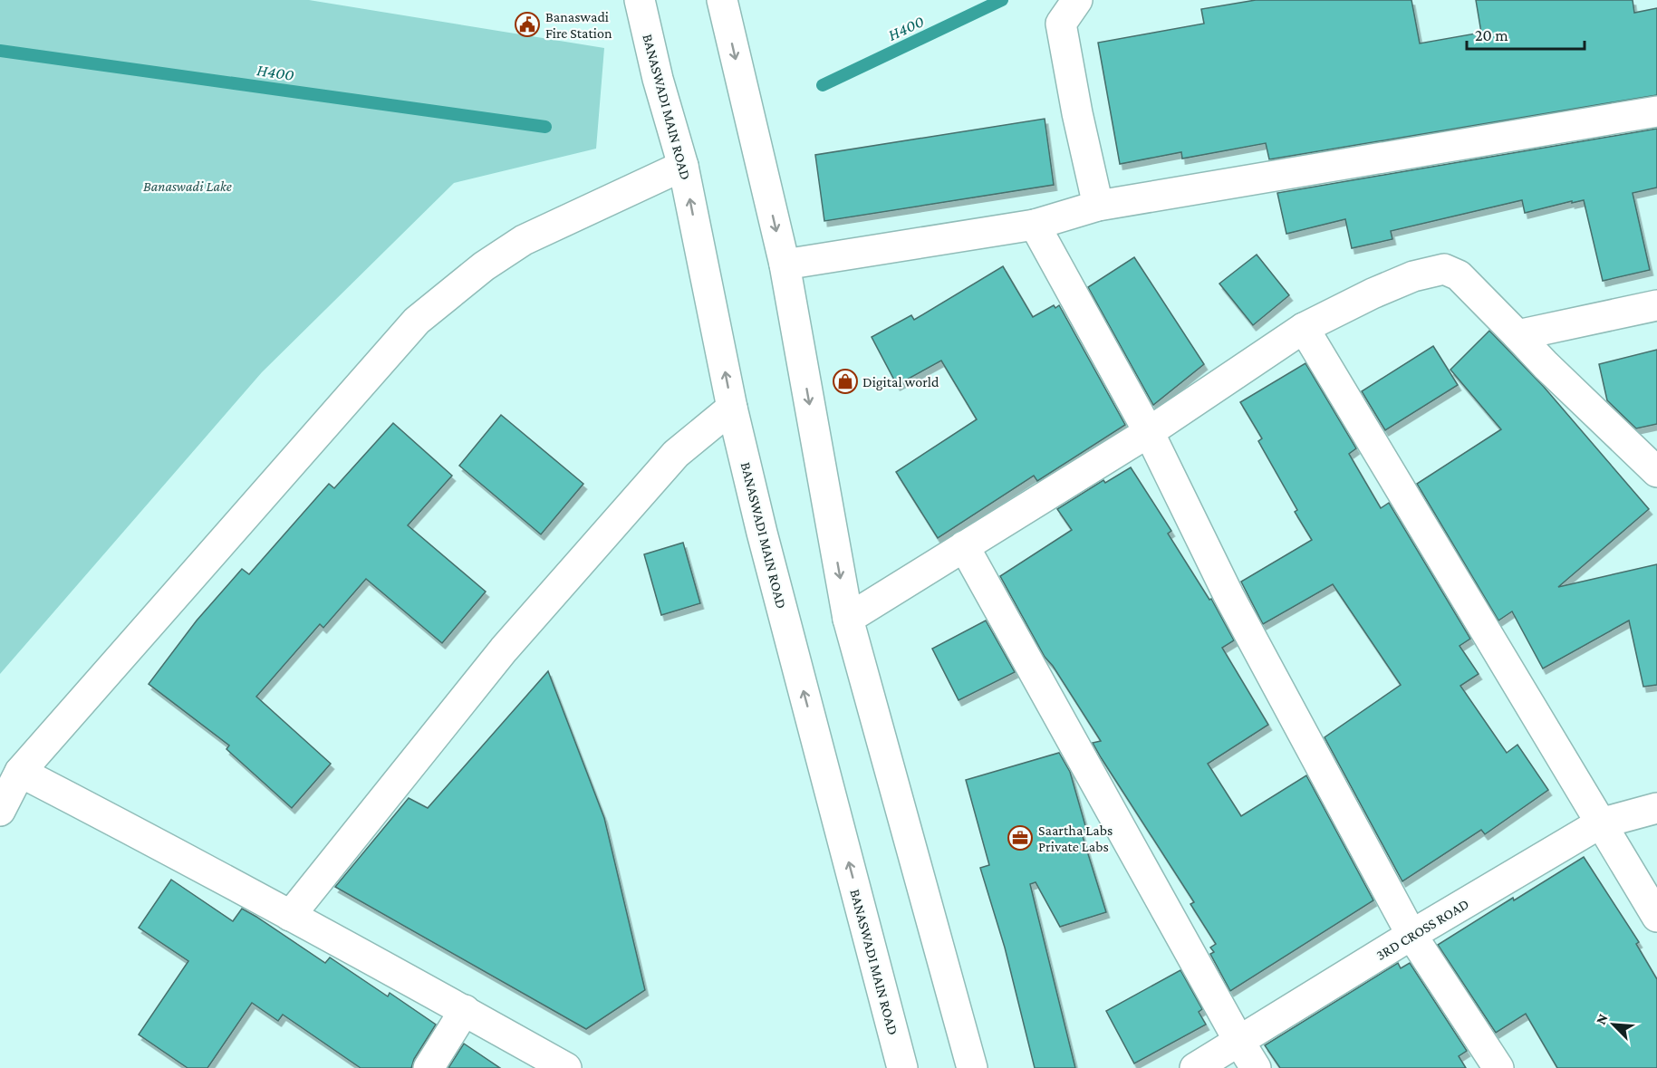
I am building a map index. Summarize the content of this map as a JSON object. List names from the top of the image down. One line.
{"streets":{"street":["BANASWADI MAIN ROAD","3RD CROSS ROAD"]},"water":["H400"],"parks":["Banaswadi Lake"],"places":{"public building":["Banaswadi Fire Station"],"shop":["Digital world"],"office":["Saartha Labs Private Labs"]},"scale_bar":"20 m","north":"top left"}
